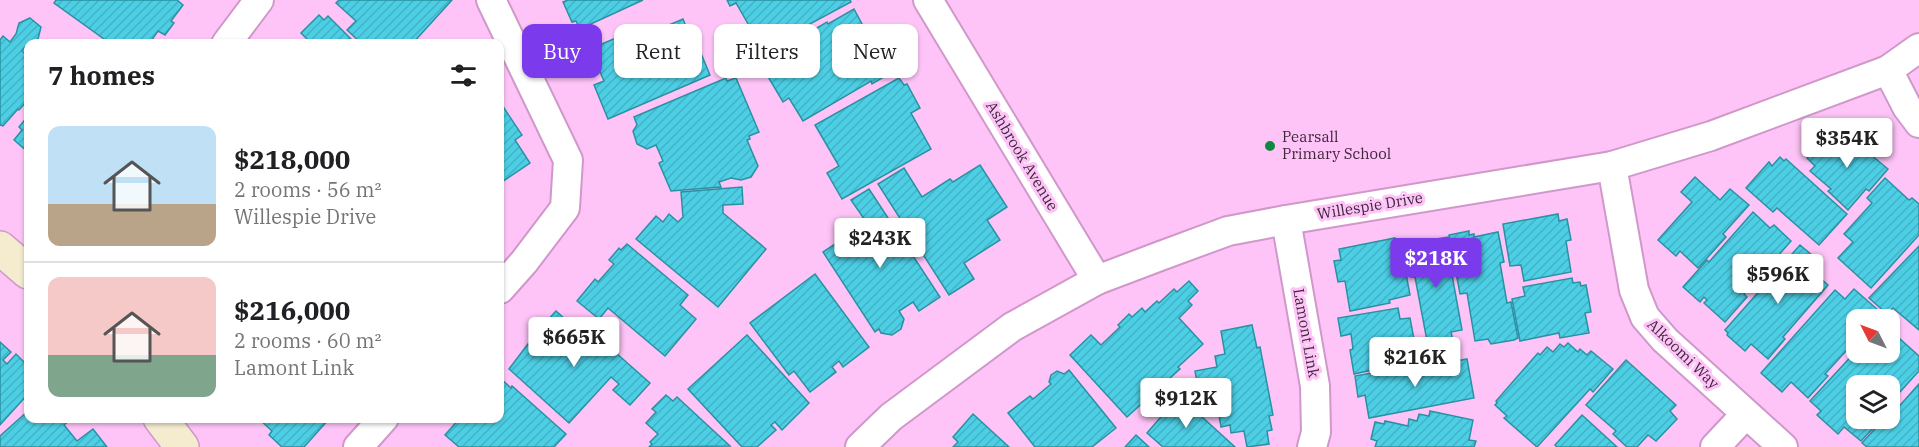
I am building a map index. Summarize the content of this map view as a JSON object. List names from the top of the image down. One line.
{"streets":{"street":["Ashbrook Avenue","Willespie Drive","Lamont Link","Alkoomi Way"]},"crossings":[["Ashbrook Avenue","Willespie Drive"],["Willespie Drive","Lamont Link"],["Willespie Drive","Alkoomi Way"]],"places":["Pearsall Primary School"],"north":"top left","page":{"chip":["Buy","Rent","Filters","New"],"heading":"7 homes","list":[{"name":"$218,000","note":"2 rooms · 56 m² · Willespie Drive"},{"name":"$216,000","note":"2 rooms · 60 m² · Lamont Link"}],"price":["$354K","$243K","$218K","$596K","$665K","$216K","$912K"]}}
